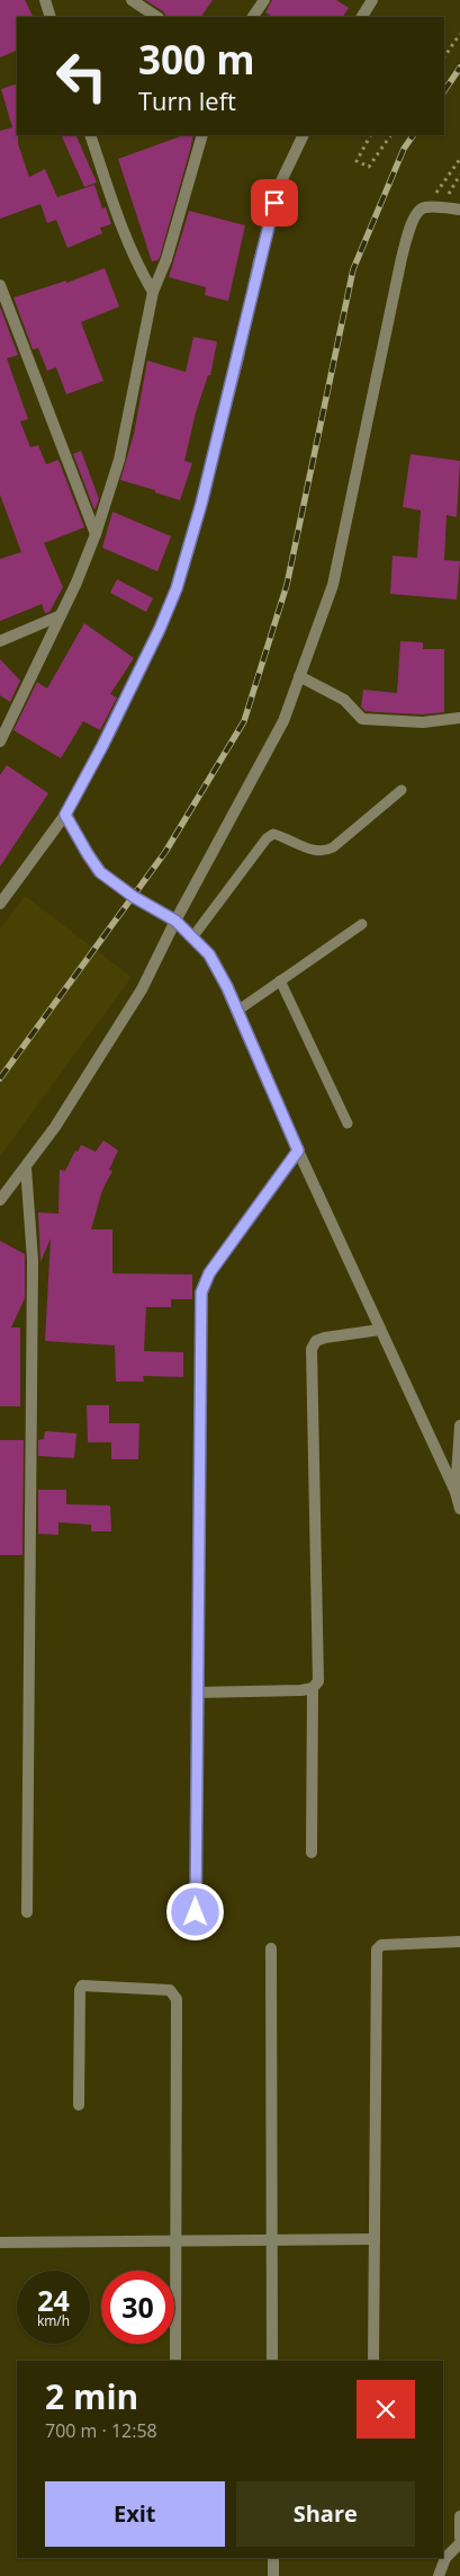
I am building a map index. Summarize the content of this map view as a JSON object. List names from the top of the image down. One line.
{"page":{"turn":["300 m","Turn left"],"speed":"24 km/h","limit":"30","heading":["2 min","700 m · 12:58"],"buttons":["Exit","Share"]}}
